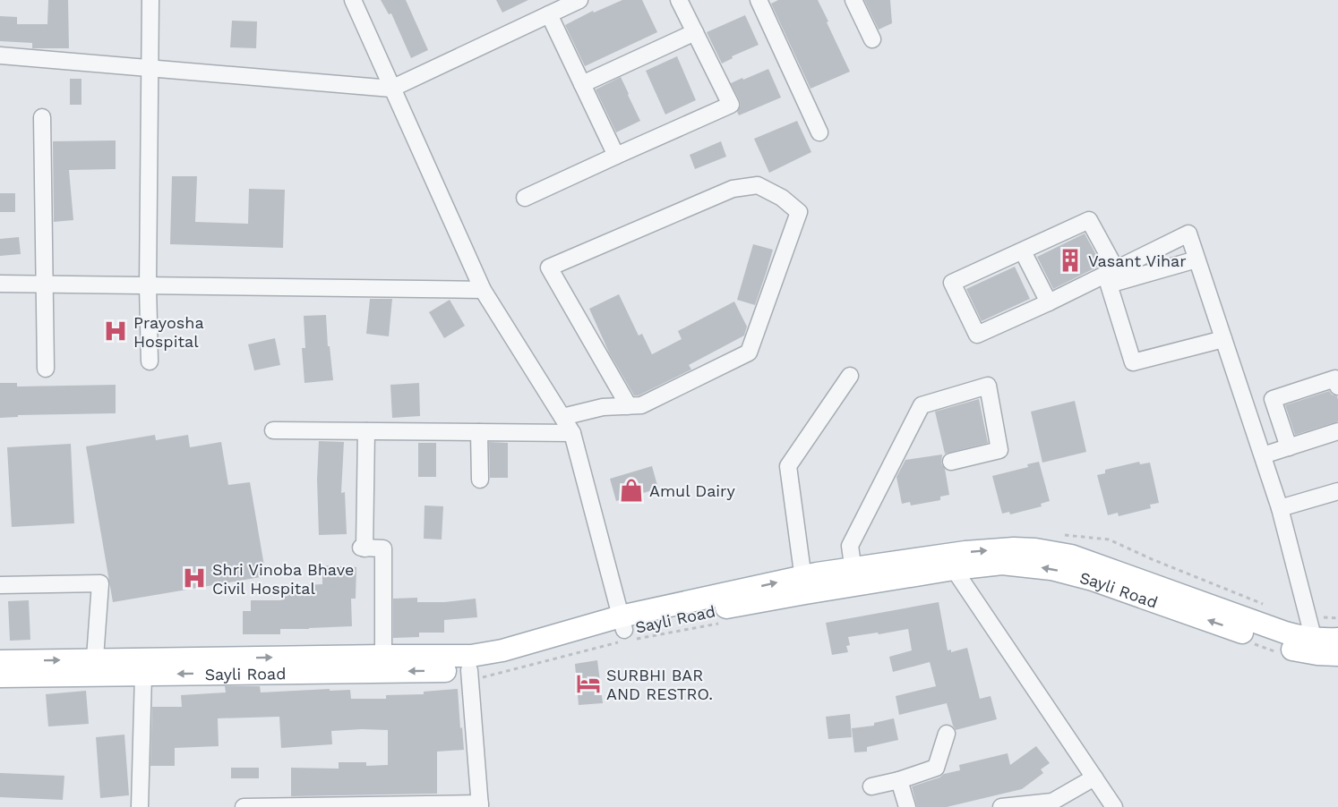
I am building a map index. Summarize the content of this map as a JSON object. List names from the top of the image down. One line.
{"streets":{"main road":["Sayli Road"]},"places":{"building":["Vasant Vihar"],"hospital":["Prayosha Hospital","Shri Vinoba Bhave Civil Hospital"],"shop":["Amul Dairy"],"hotel":["SURBHI BAR AND RESTRO."]}}
